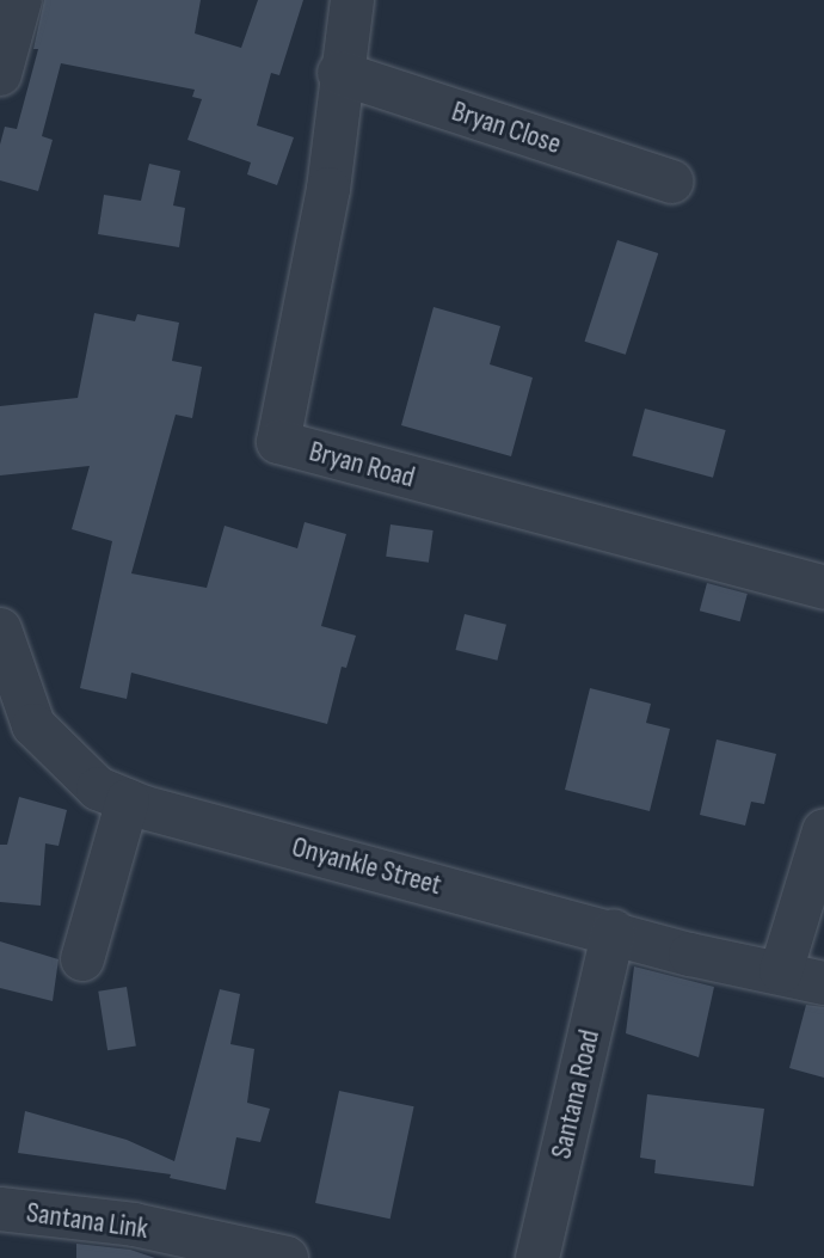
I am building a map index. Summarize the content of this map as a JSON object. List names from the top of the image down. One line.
{"streets":{"street":["Bryan Close","Bryan Road","Onyankle Street","Santana Road","Santana Link"]},"crossings":[["Bryan Close","Bryan Road"],["Onyankle Street","Santana Road"]]}
